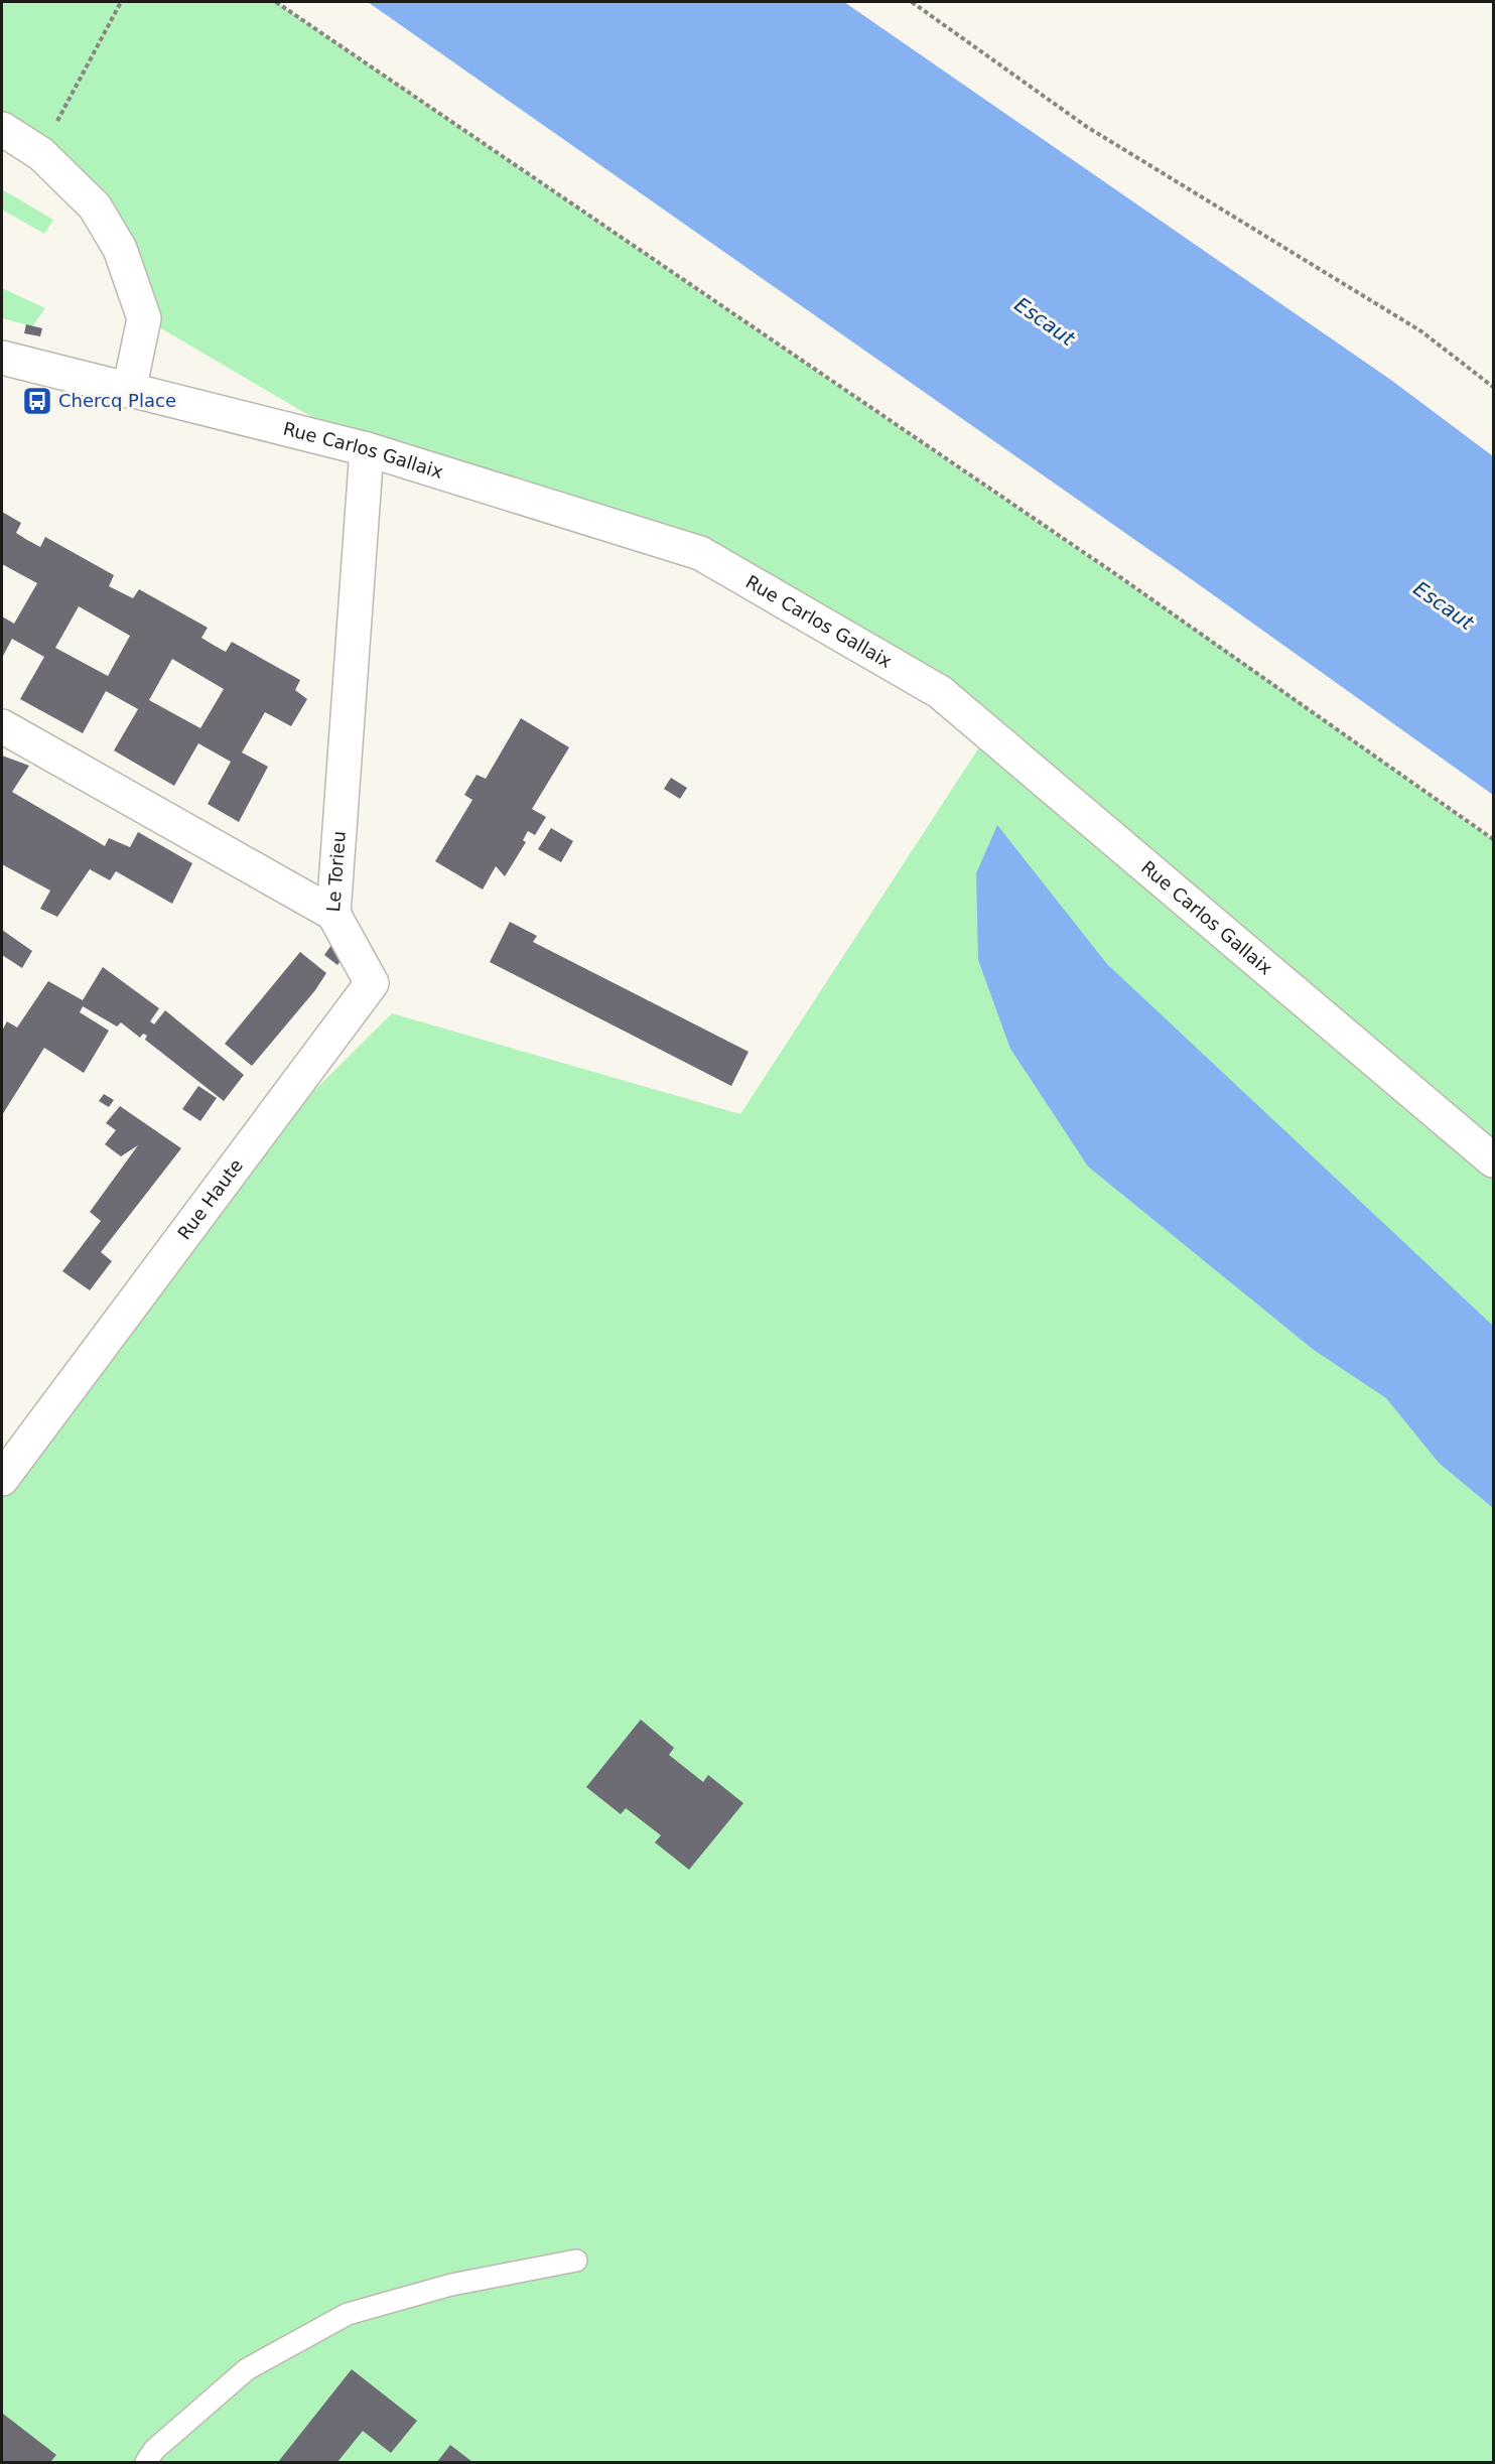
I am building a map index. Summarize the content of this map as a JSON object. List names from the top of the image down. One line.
{"streets":{"street":["Rue Carlos Gallaix","Le Torieu","Rue Haute"]},"crossings":[["Rue Carlos Gallaix","Le Torieu"],["Le Torieu","Rue Haute"]],"water":["Escaut"],"places":{"bus stop":["Chercq Place"]}}
